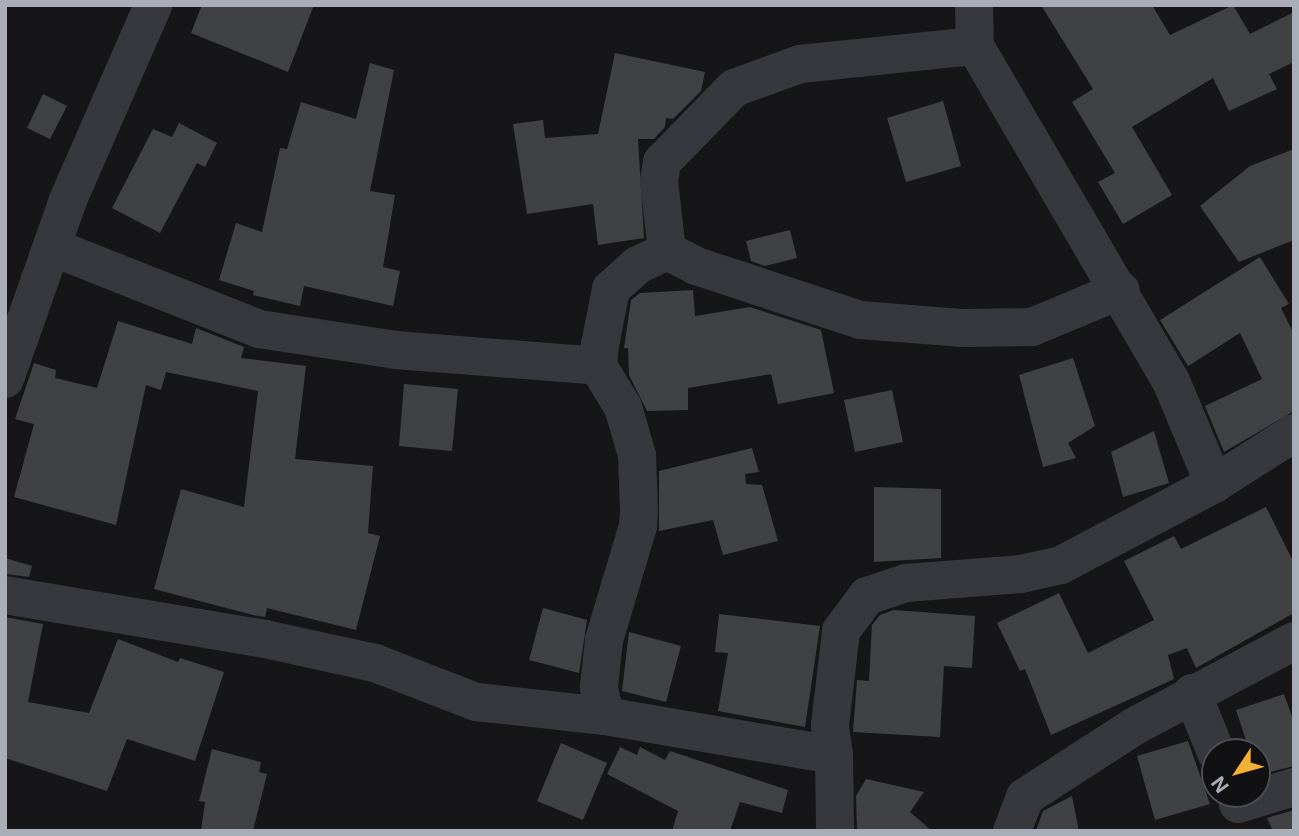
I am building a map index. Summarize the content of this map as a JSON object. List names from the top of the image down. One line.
{"north":"bottom left"}
